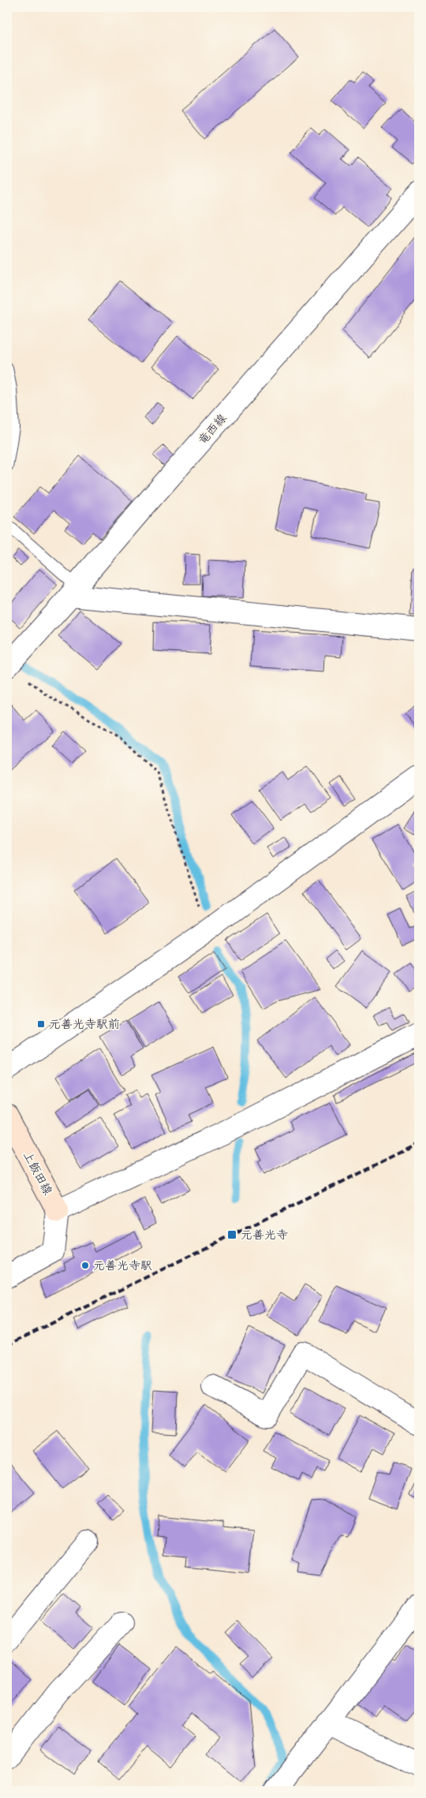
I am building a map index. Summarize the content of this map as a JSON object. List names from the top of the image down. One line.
{"streets":{"main road":["上飯田線"],"street":["竜西線"]},"places":{"transit":["元善光寺駅前","元善光寺"],"other":["元善光寺駅"]}}
